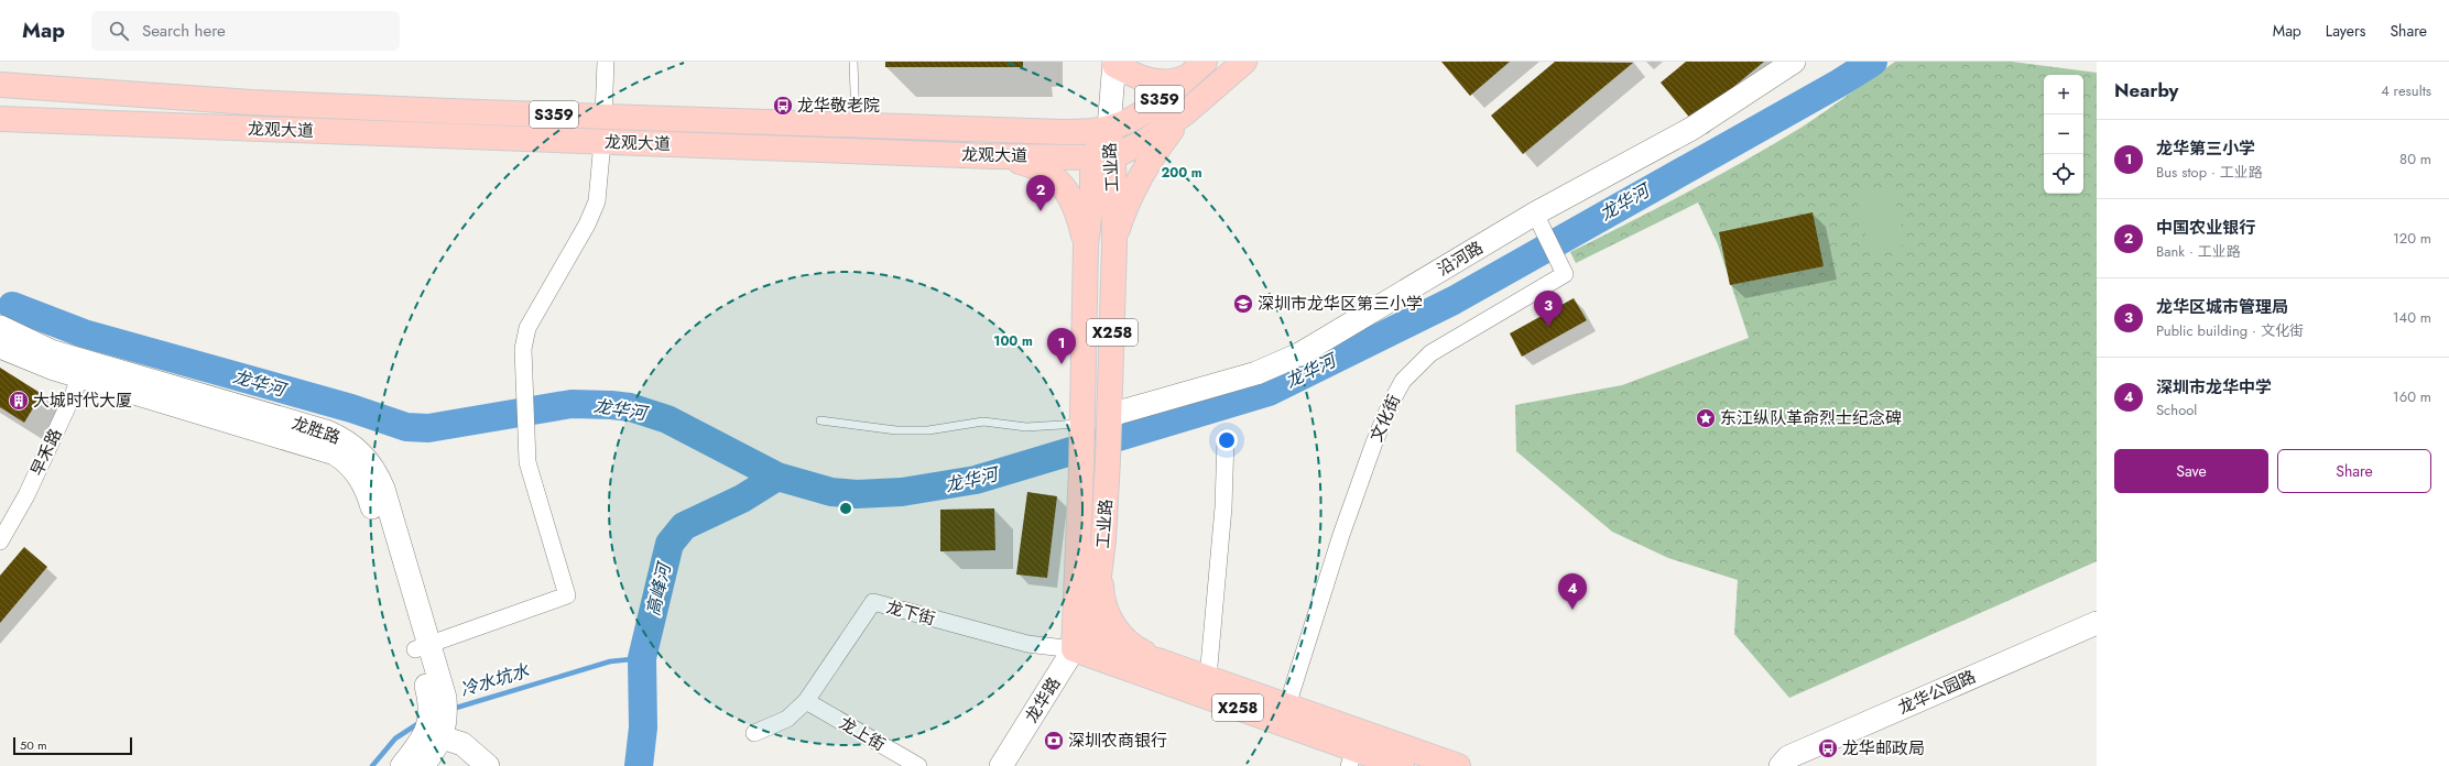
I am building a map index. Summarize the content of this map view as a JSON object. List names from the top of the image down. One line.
{"streets":{"main road":["S359","龙观大道","工业路","X258"],"street":["沿河路","文化街","龙胜路","早禾路","龙下街","龙华公园路","龙华路","龙上街"]},"crossings":[["龙观大道","工业路"],["工业路","沿河路"],["工业路","X258"],["工业路","龙下街"],["工业路","龙华路"],["沿河路","文化街"],["X258","文化街"],["X258","龙下街"],["X258","龙华路"],["龙胜路","早禾路"],["龙下街","龙华路"],["龙下街","龙上街"]],"water":["龙华河","高峰河","冷水坑水"],"places":{"bus stop":["龙华敬老院","龙华邮政局"],"school or university":["深圳市龙华区第三小学"],"building":["大城时代大厦"],"place":["东江纵队革命烈士纪念碑"],"bank":["深圳农商银行"]},"scale_bar":"50 m","page":{"header":"Map","search":"Search here","nav":["Map","Layers","Share"],"heading":["Nearby","4 results"],"map_buttons":["+","−"],"list":[{"mark":"1","name":"龙华第三小学","note":"Bus stop · 工业路","value":"80 m"},{"mark":"2","name":"中国农业银行","note":"Bank · 工业路","value":"120 m"},{"mark":"3","name":"龙华区城市管理局","note":"Public building · 文化街","value":"140 m"},{"mark":"4","name":"深圳市龙华中学","note":"School","value":"160 m"}],"pins":["2","3","1","4"],"buttons":["Save","Share"],"scale":"50 m"},"rings":["200 m","100 m"]}
